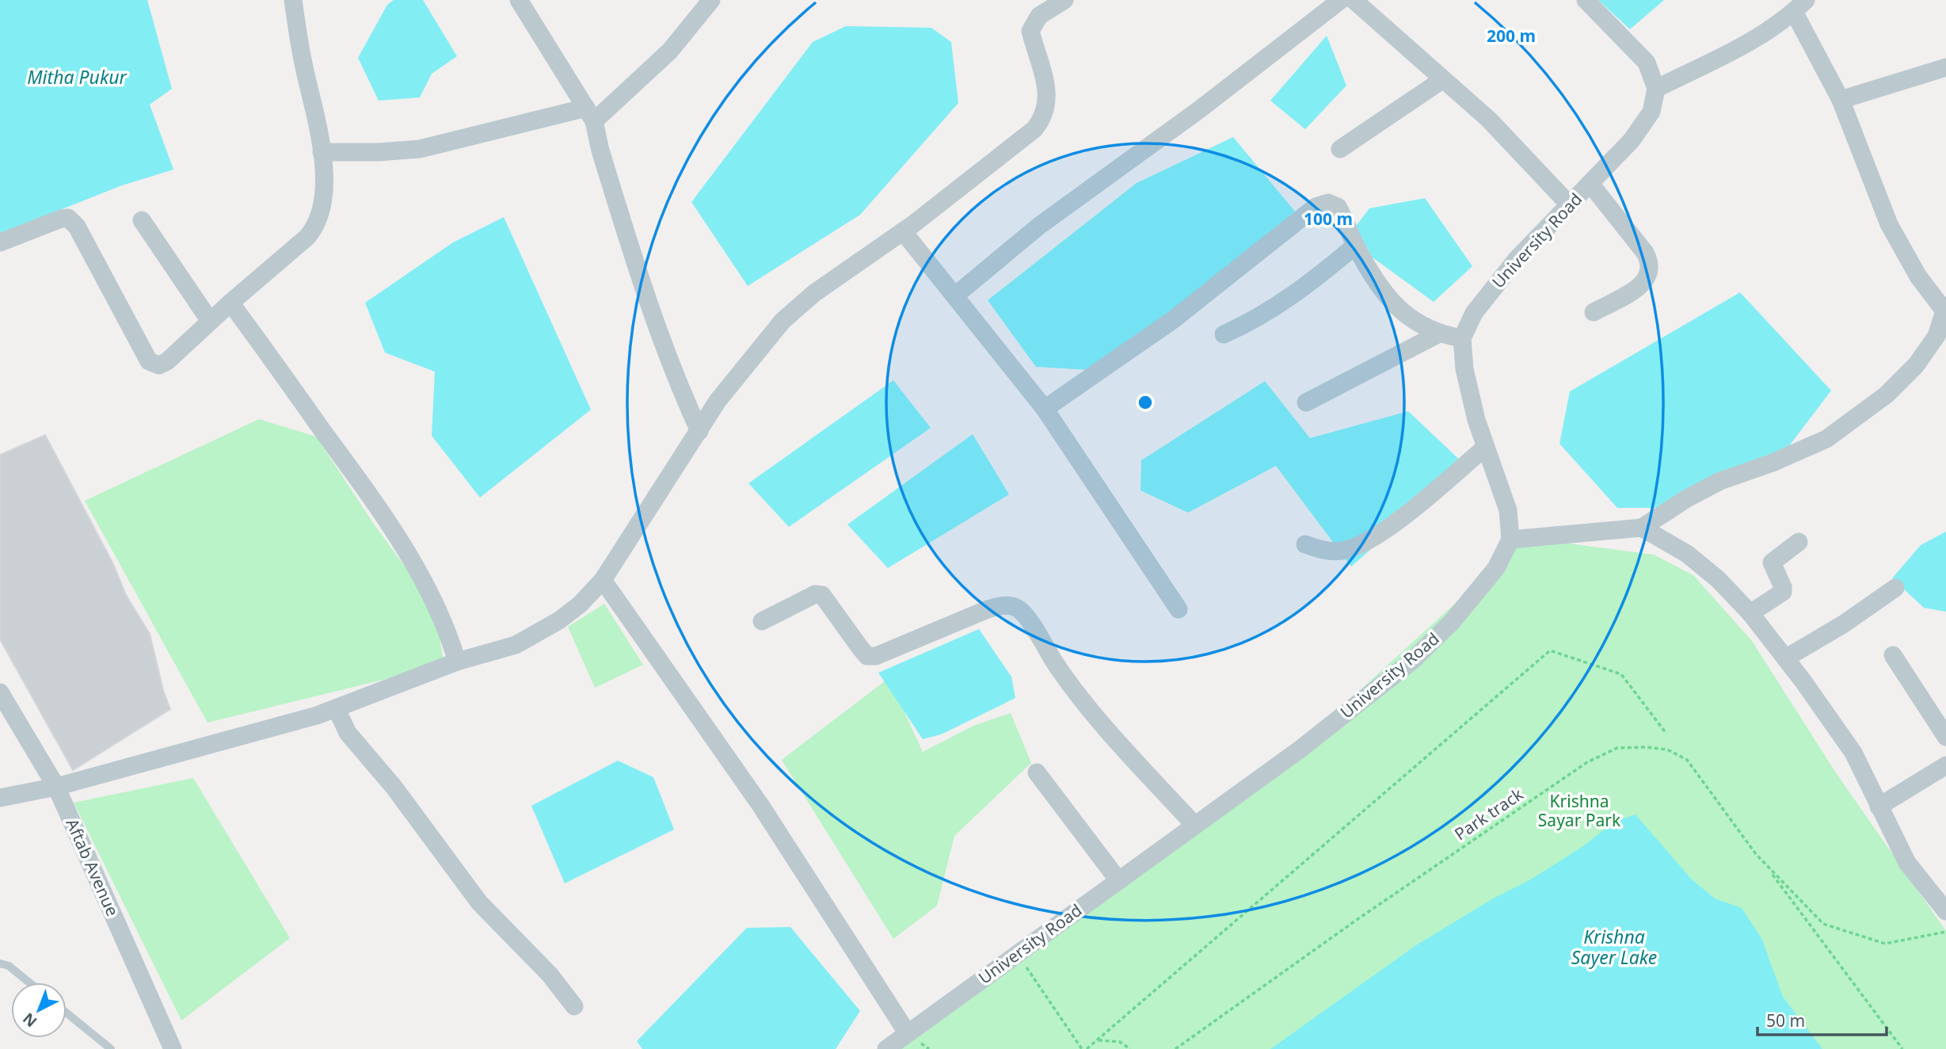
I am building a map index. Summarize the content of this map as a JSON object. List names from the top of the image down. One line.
{"streets":{"street":["University Road","Aftab Avenue"],"path":["Park track"]},"water":["Mitha Pukur","Krishna Sayer Lake"],"parks":["Krishna Sayar Park"],"scale_bar":"50 m","north":"bottom left","rings":["200 m","100 m"]}
